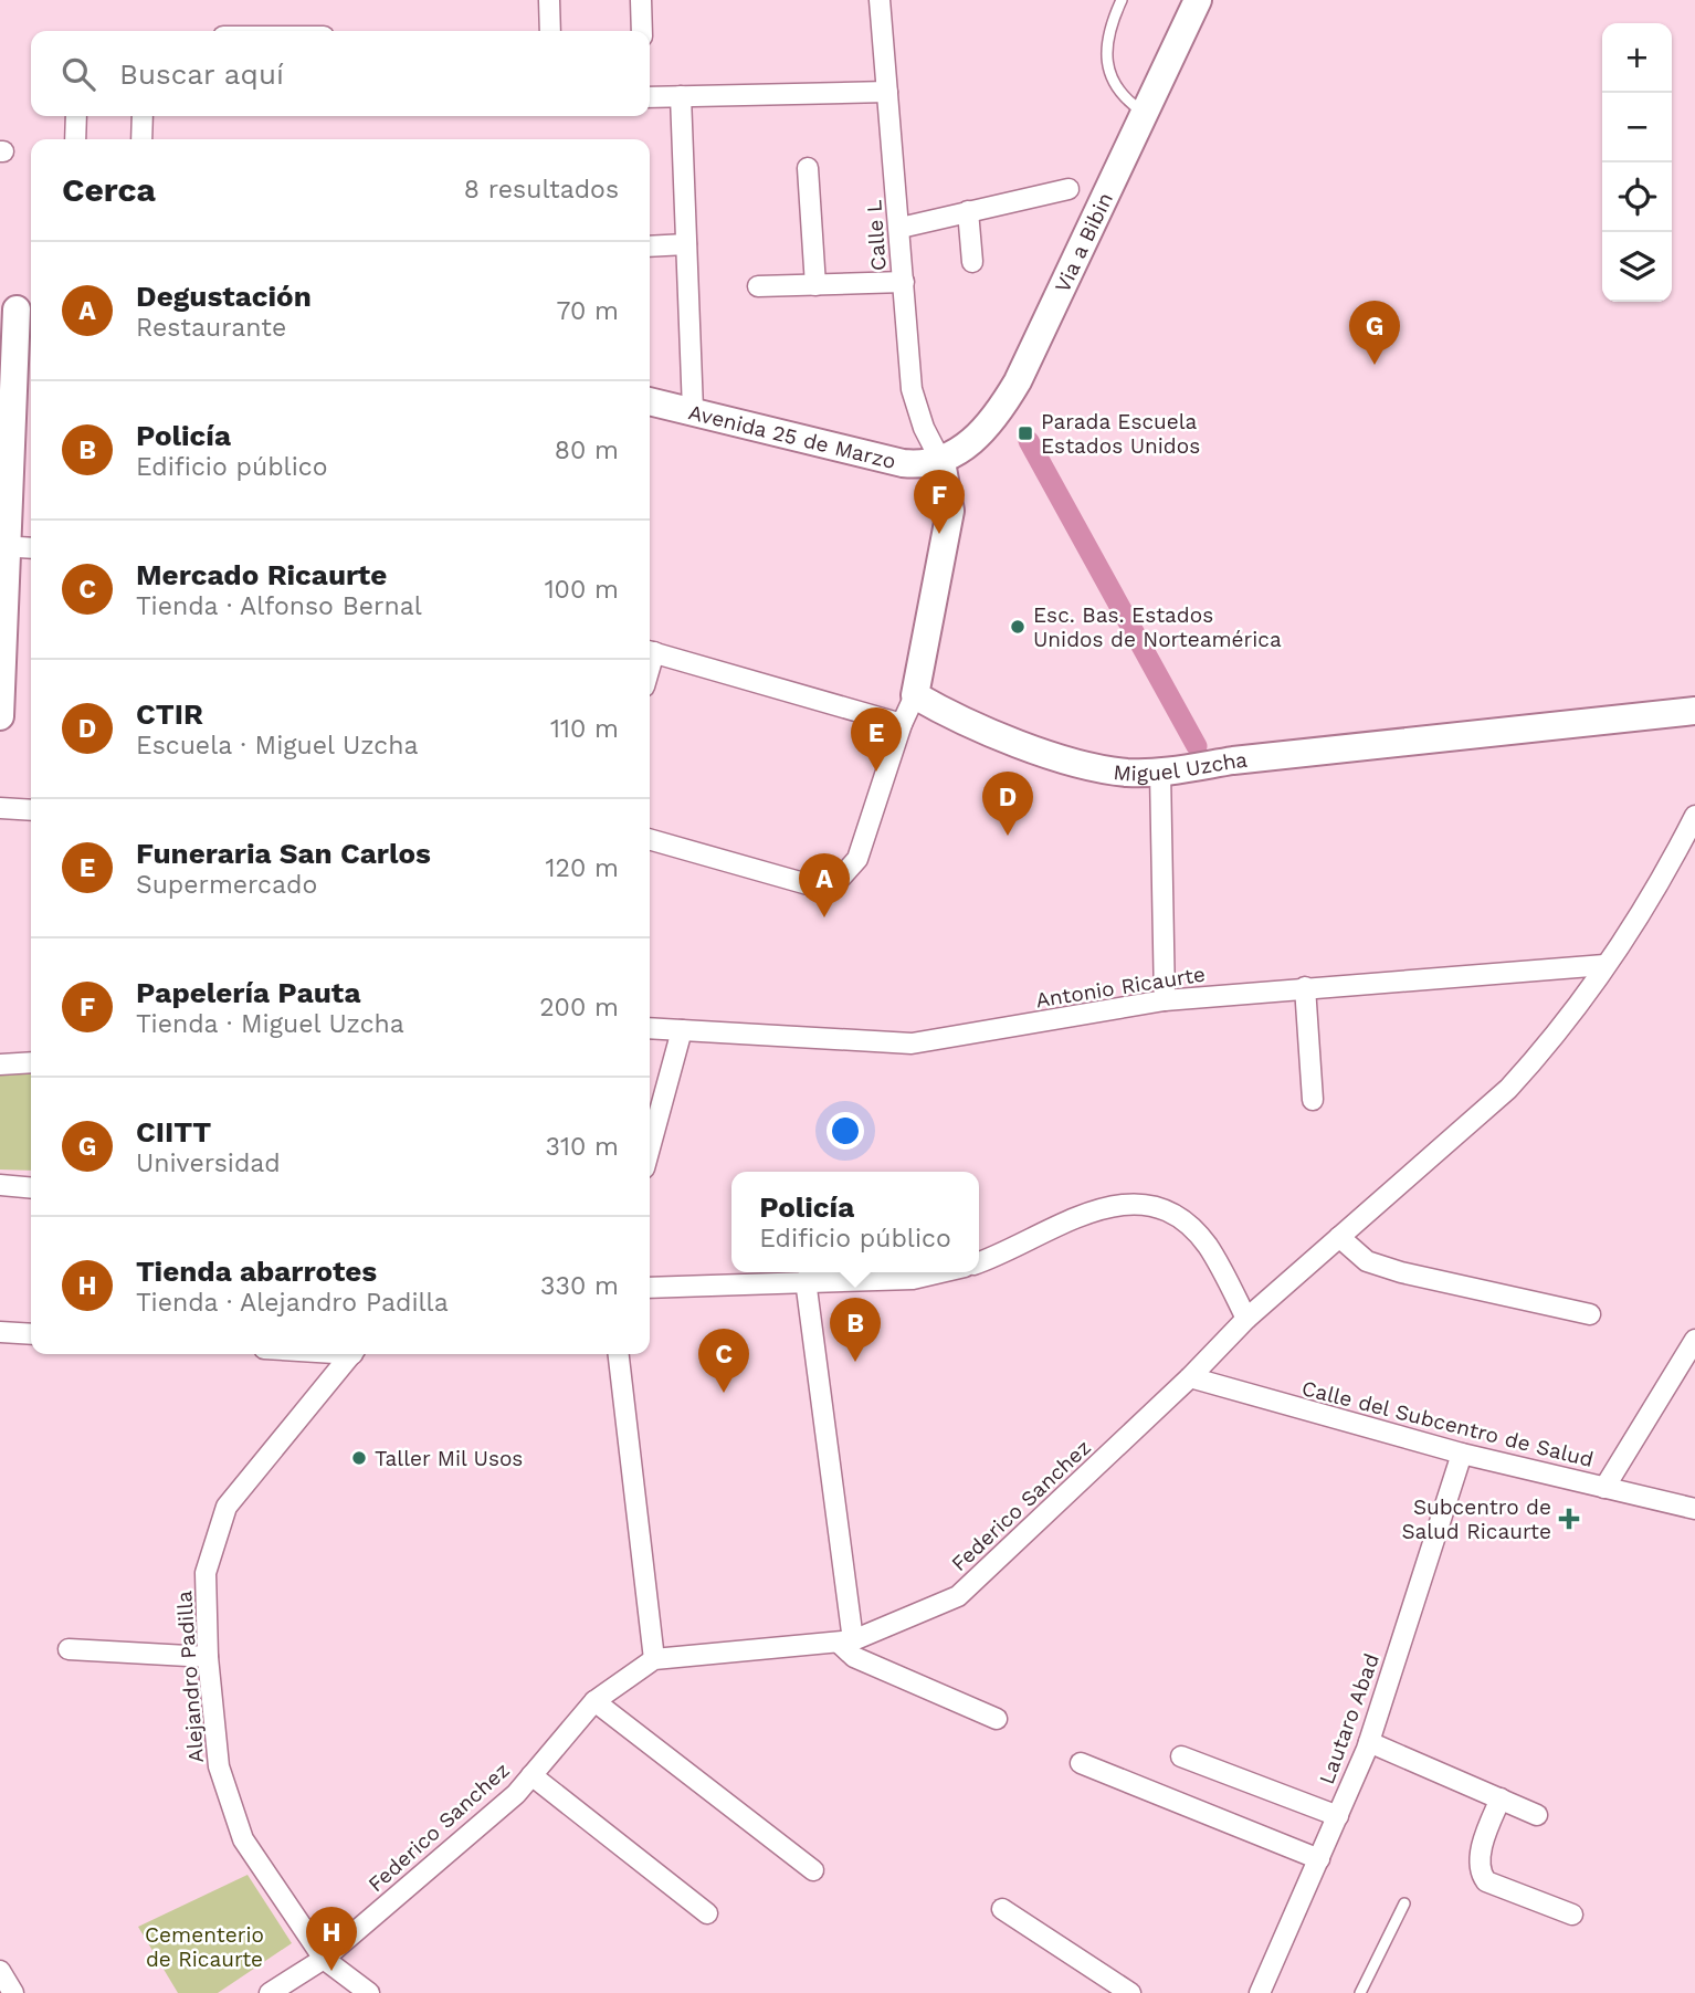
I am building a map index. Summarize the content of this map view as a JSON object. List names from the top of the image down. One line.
{"streets":{"main road":["Via a Bibin","Avenida 25 de Marzo","Miguel Uzcha"],"street":["Calle L","Antonio Ricaurte","Calle del Subcentro de Salud","Federico Sanchez","Alejandro Padilla","Lautaro Abad"]},"crossings":[["Calle L","Via a Bibin"],["Calle L","Avenida 25 de Marzo"],["Via a Bibin","Avenida 25 de Marzo"],["Antonio Ricaurte","Federico Sanchez"],["Calle del Subcentro de Salud","Federico Sanchez"],["Calle del Subcentro de Salud","Lautaro Abad"],["Federico Sanchez","Alejandro Padilla"]],"parks":["Cementerio de Ricaurte"],"places":{"transit":["Parada Escuela Estados Unidos"],"other":["Esc. Bas. Estados Unidos de Norteamérica","Taller Mil Usos"],"health":["Subcentro de Salud Ricaurte"]},"page":{"map_buttons":["+","−"],"search":"Buscar aquí","heading":["Cerca","8 resultados"],"list":[{"mark":"A","name":"Degustación","note":"Restaurante","value":"70 m"},{"mark":"B","name":"Policía","note":"Edificio público","value":"80 m"},{"mark":"C","name":"Mercado Ricaurte","note":"Tienda · Alfonso Bernal","value":"100 m"},{"mark":"D","name":"CTIR","note":"Escuela · Miguel Uzcha","value":"110 m"},{"mark":"E","name":"Funeraria San Carlos","note":"Supermercado","value":"120 m"},{"mark":"F","name":"Papelería Pauta","note":"Tienda · Miguel Uzcha","value":"200 m"},{"mark":"G","name":"CIITT","note":"Universidad","value":"310 m"},{"mark":"H","name":"Tienda abarrotes","note":"Tienda · Alejandro Padilla","value":"330 m"}],"pins":["G","F","E","D","A","B","C","H"],"popup":["Policía","Edificio público"]}}
